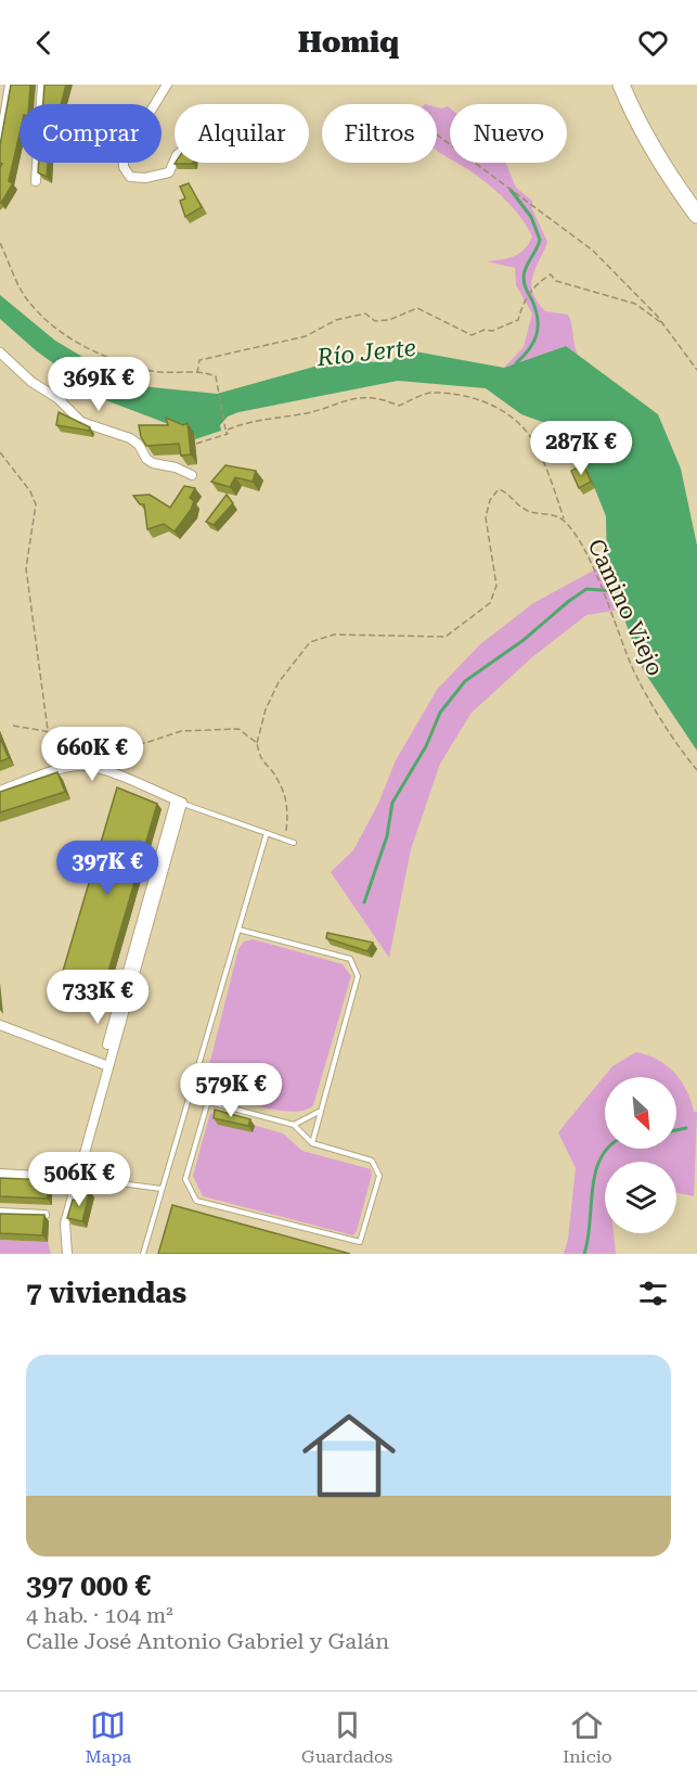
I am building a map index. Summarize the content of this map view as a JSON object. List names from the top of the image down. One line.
{"streets":{"path":["Camino Viejo"]},"water":["Río Jerte"],"north":"bottom right","page":{"header":"Homiq","chip":["Comprar","Alquilar","Filtros","Nuevo"],"price":["369K €","287K €","660K €","397K €","733K €","579K €","506K €"],"heading":"7 viviendas","list":[{"name":"397 000 €","note":"4 hab. · 104 m² · Calle José Antonio Gabriel y Galán"}],"tabs":["Mapa","Guardados","Inicio"]}}
